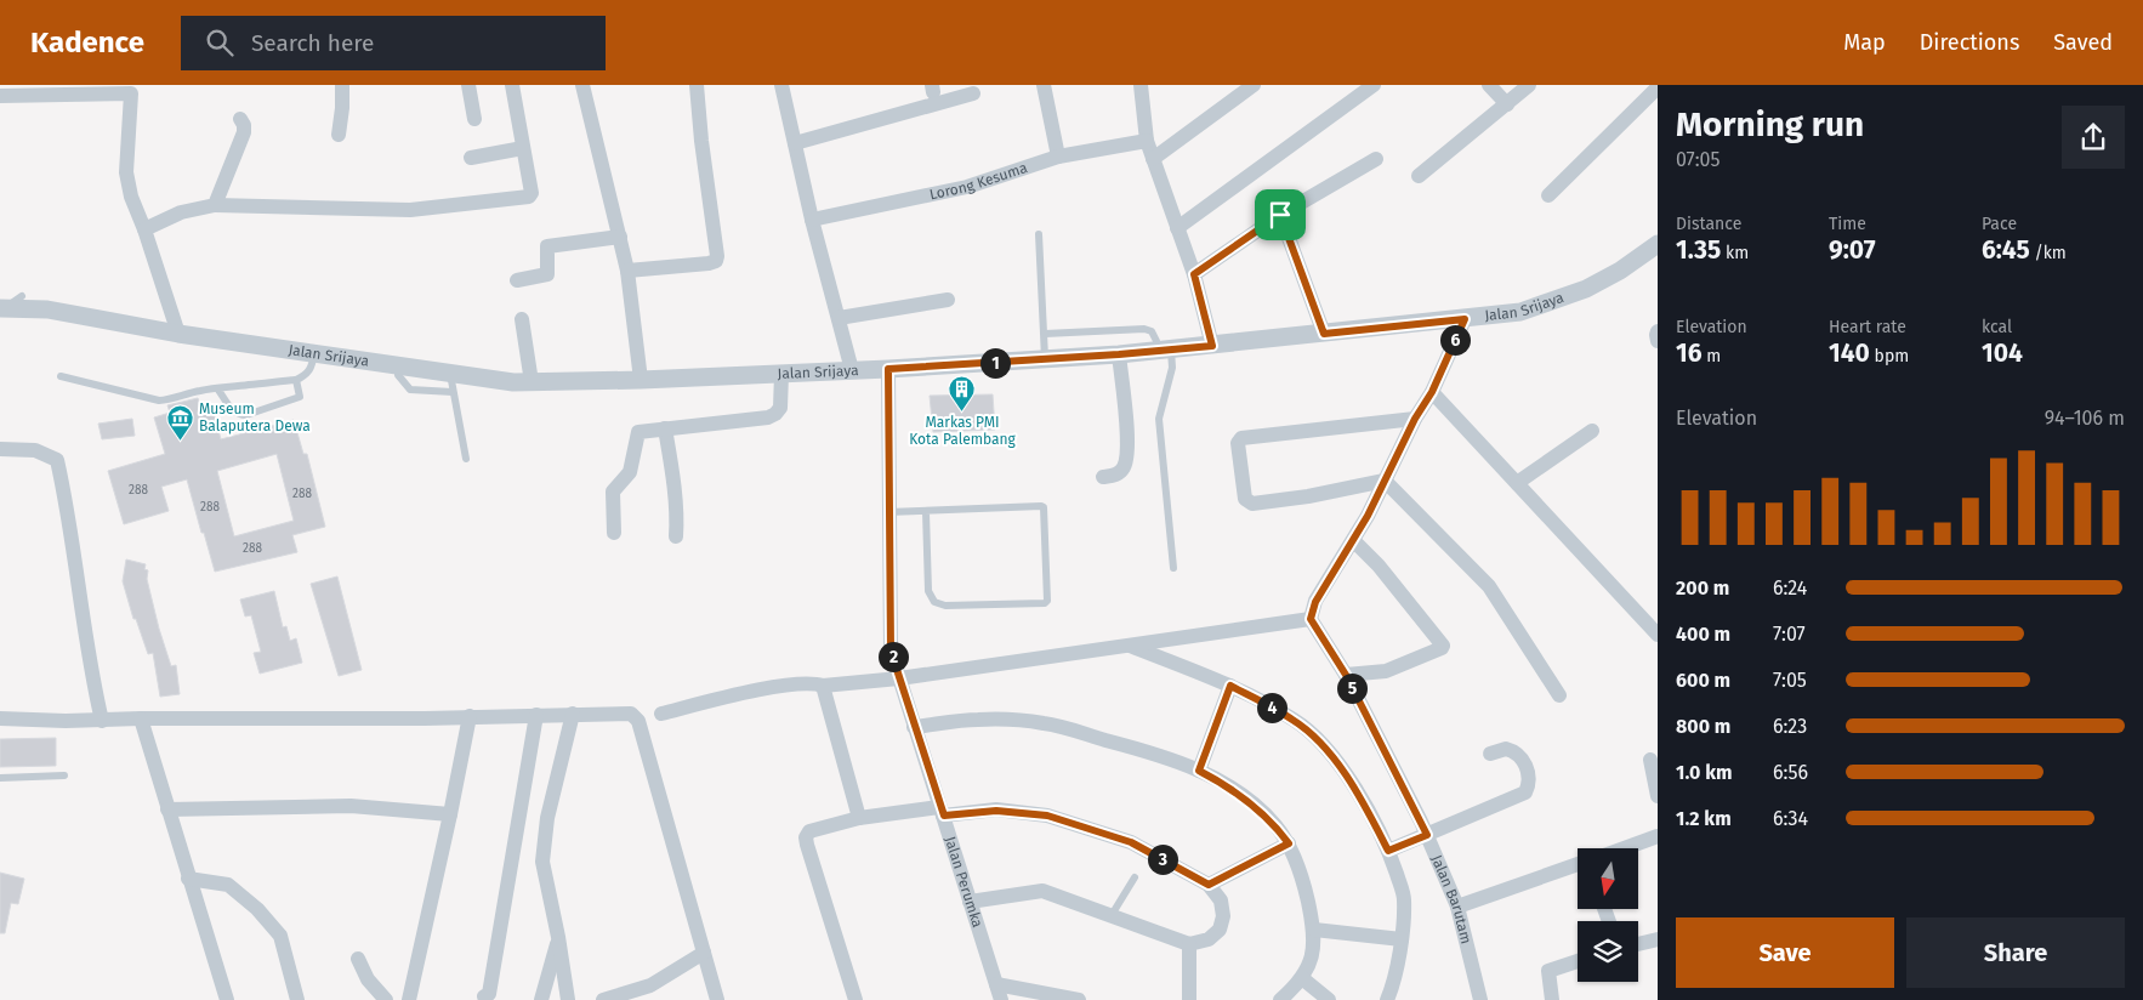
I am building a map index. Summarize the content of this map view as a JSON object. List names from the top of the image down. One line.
{"streets":{"street":["Lorong Kesuma","Jalan Srijaya","Jalan Perumka","Jalan Barutam"]},"crossings":[["Jalan Srijaya","Jalan Perumka"]],"places":{"building":["Markas PMI Kota Palembang"],"museum":["Museum Balaputera Dewa"]},"house_numbers":["288","288","288","288"],"north":"bottom","page":{"header":"Kadence","search":"Search here","nav":["Map","Directions","Saved"],"heading":["Morning run","07:05"],"stats":[["Distance","1.35 km"],["Time","9:07"],["Pace","6:45 /km"],["Elevation","16 m"],["Heart rate","140 bpm"],["kcal","104"]],"pins":["6","1","2","5","4","3"],"chart":["Elevation","94–106 m"],"list":[{"name":"200 m","note":"6:24"},{"name":"400 m","note":"7:07"},{"name":"600 m","note":"7:05"},{"name":"800 m","note":"6:23"},{"name":"1.0 km","note":"6:56"},{"name":"1.2 km","note":"6:34"}],"buttons":["Save","Share"]}}
